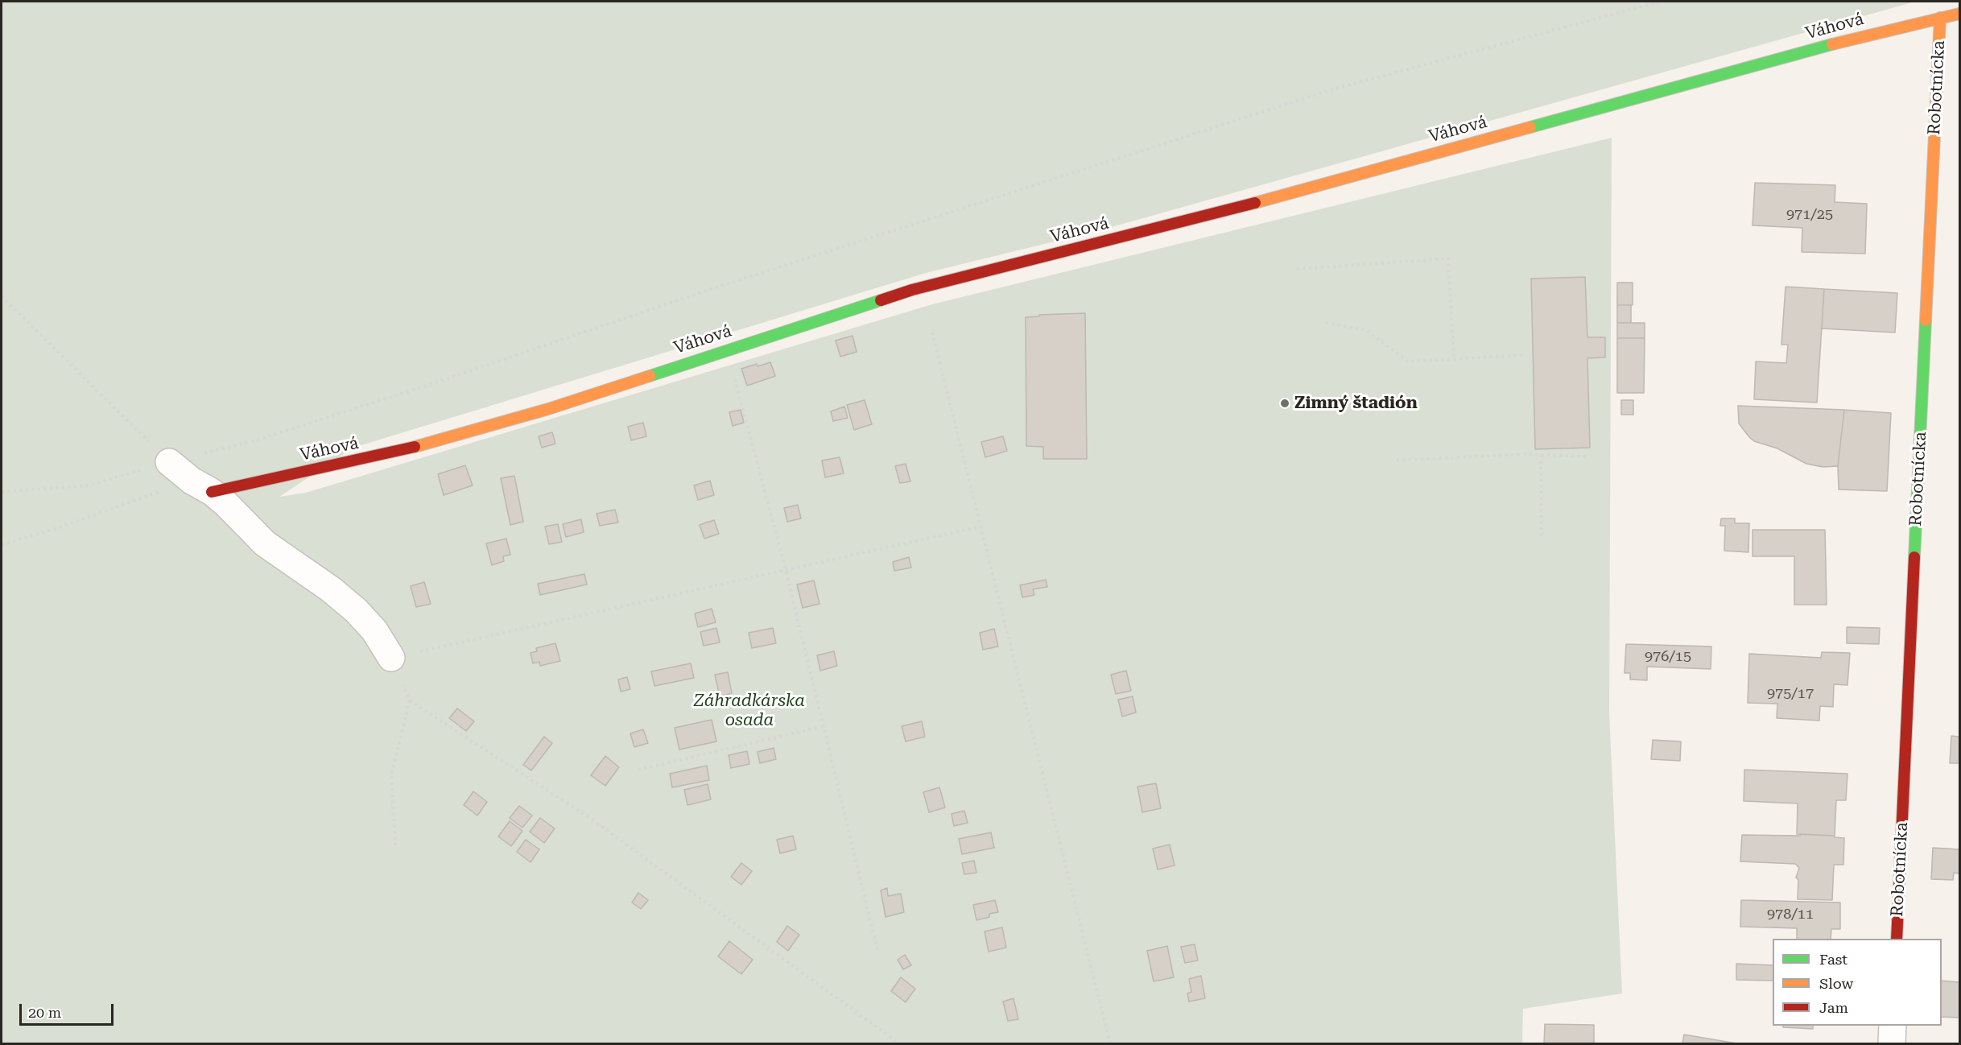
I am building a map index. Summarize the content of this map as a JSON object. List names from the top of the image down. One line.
{"streets":{"street":["Váhová","Robotnícka"]},"crossings":[["Váhová","Robotnícka"]],"parks":["Záhradkárska osada"],"places":["Zimný štadión"],"house_numbers":["971/25","976/15","975/17","978/11"],"legend":["Fast","Slow","Jam"],"scale_bar":"20 m"}
